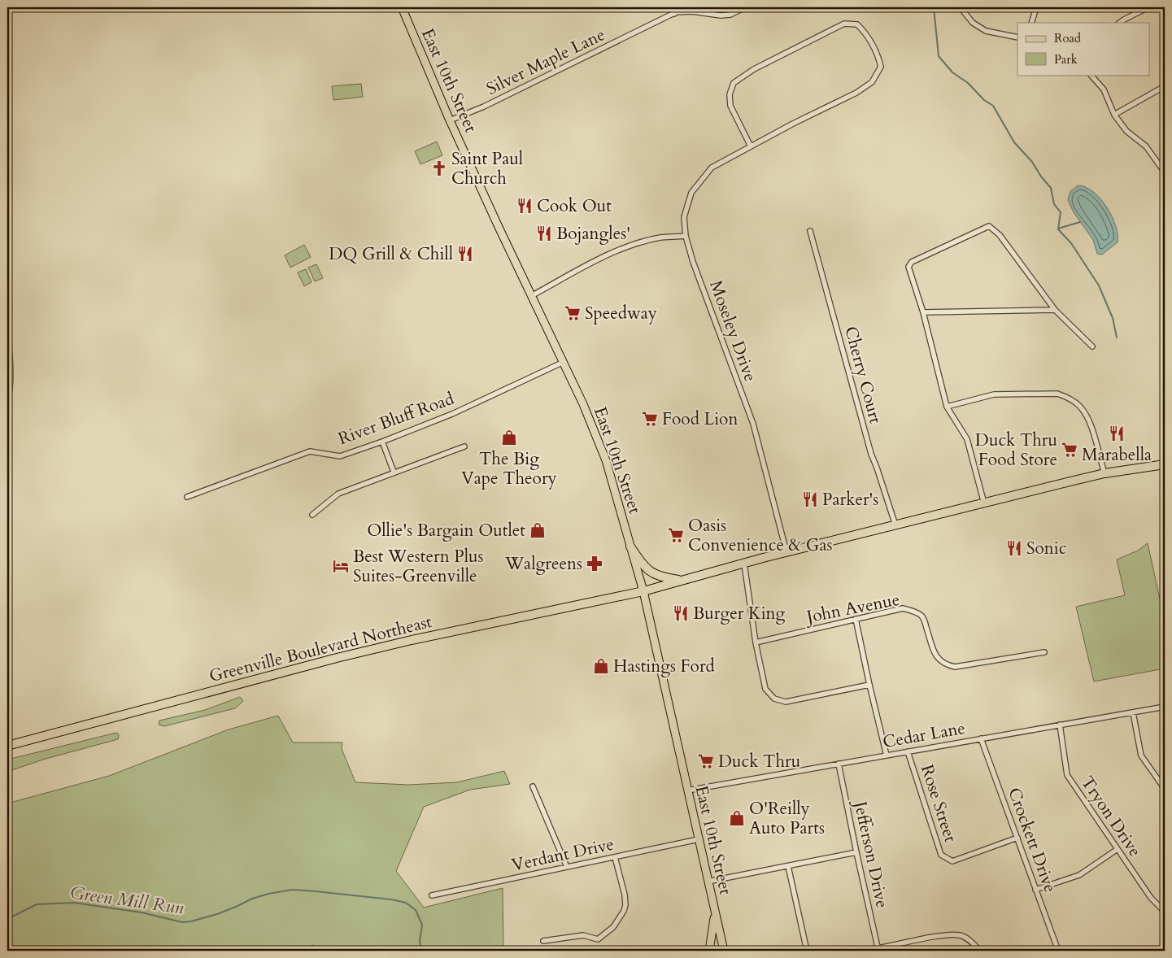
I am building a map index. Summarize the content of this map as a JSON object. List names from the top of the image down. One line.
{"streets":{"highway":["Greenville Boulevard Northeast"],"main road":["East 10th Street"],"street":["Silver Maple Lane","Moseley Drive","Cherry Court","River Bluff Road","John Avenue","Cedar Lane","Rose Street","Tryon Drive","Crockett Drive","Verdant Drive","Jefferson Drive"]},"crossings":[["Silver Maple Lane","East 10th Street"],["East 10th Street","River Bluff Road"],["East 10th Street","Greenville Boulevard Northeast"],["East 10th Street","Cedar Lane"],["East 10th Street","Verdant Drive"],["Moseley Drive","Greenville Boulevard Northeast"],["Cherry Court","Greenville Boulevard Northeast"],["Cedar Lane","Rose Street"],["Cedar Lane","Tryon Drive"],["Cedar Lane","Crockett Drive"],["Cedar Lane","Jefferson Drive"],["Rose Street","Crockett Drive"]],"water":["Green Mill Run"],"places":{"church":["Saint Paul Church"],"restaurant":["Cook Out","Bojangles'","DQ Grill & Chill","Marabella","Parker's","Sonic","Burger King"],"supermarket":["Speedway","Food Lion","Duck Thru Food Store","Oasis Convenience & Gas","Duck Thru"],"shop":["The Big Vape Theory","Ollie's Bargain Outlet","Hastings Ford","O'Reilly Auto Parts"],"pharmacy":["Walgreens"],"hotel":["Best Western Plus Suites-Greenville"]},"legend":["Road","Park"]}
